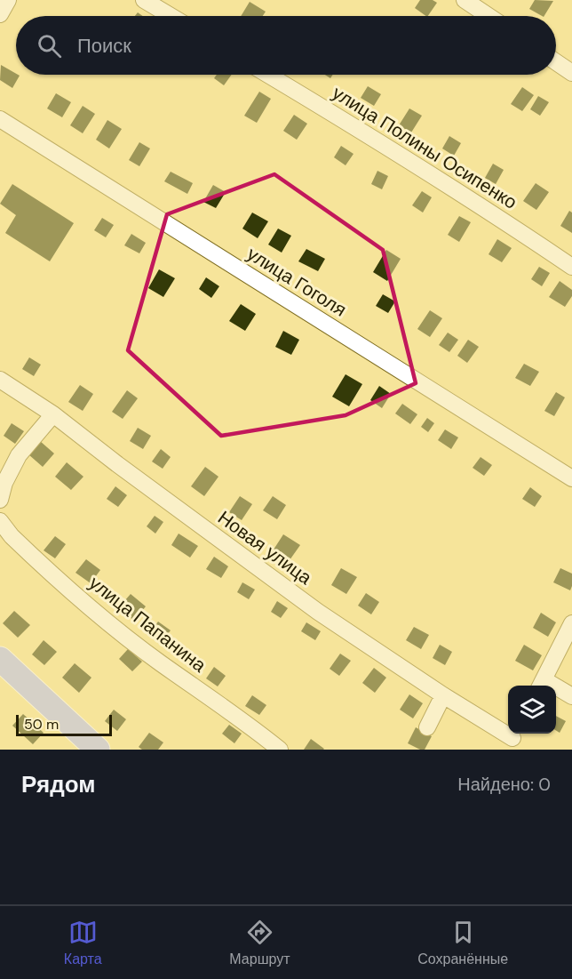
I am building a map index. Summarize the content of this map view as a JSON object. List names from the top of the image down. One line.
{"streets":{"street":["улица Полины Осипенко","улица Гоголя","Новая улица","улица Папанина"]},"scale_bar":"50 m","page":{"search":"Поиск","scale":"50 m","heading":["Рядом","Найдено: 0"],"nav":["Карта","Маршрут","Сохранённые"]}}
